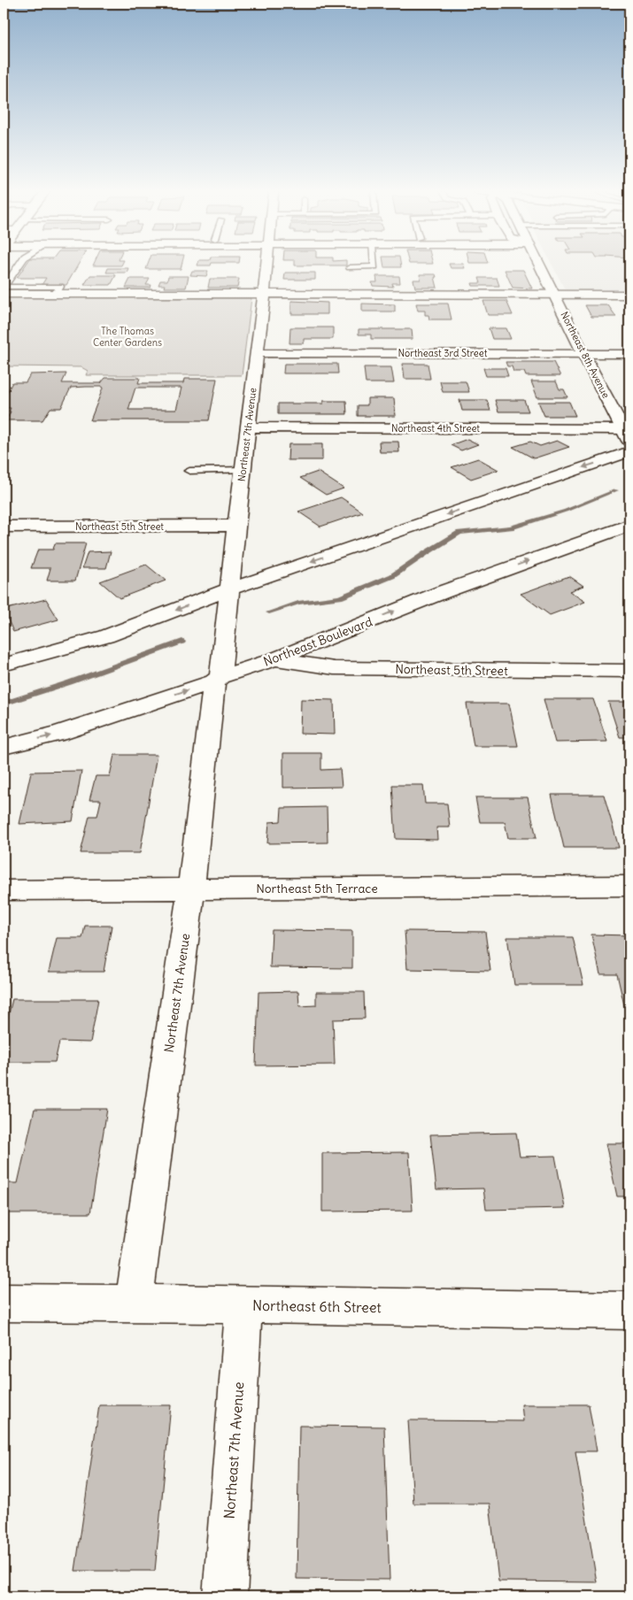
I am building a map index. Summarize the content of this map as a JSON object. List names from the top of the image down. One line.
{"streets":{"street":["Northeast 3rd Street","Northeast 8th Avenue","Northeast 4th Street","Northeast 7th Avenue","Northeast 5th Street","Northeast Boulevard","Northeast 5th Terrace","Northeast 6th Street"]},"crossings":[["Northeast 3rd Street","Northeast 8th Avenue"],["Northeast 3rd Street","Northeast 7th Avenue"],["Northeast 8th Avenue","Northeast 4th Street"],["Northeast 4th Street","Northeast 7th Avenue"],["Northeast 7th Avenue","Northeast 5th Street"],["Northeast 7th Avenue","Northeast Boulevard"],["Northeast 7th Avenue","Northeast 5th Terrace"],["Northeast 7th Avenue","Northeast 6th Street"],["Northeast 5th Street","Northeast Boulevard"]],"parks":["The Thomas Center Gardens"]}
